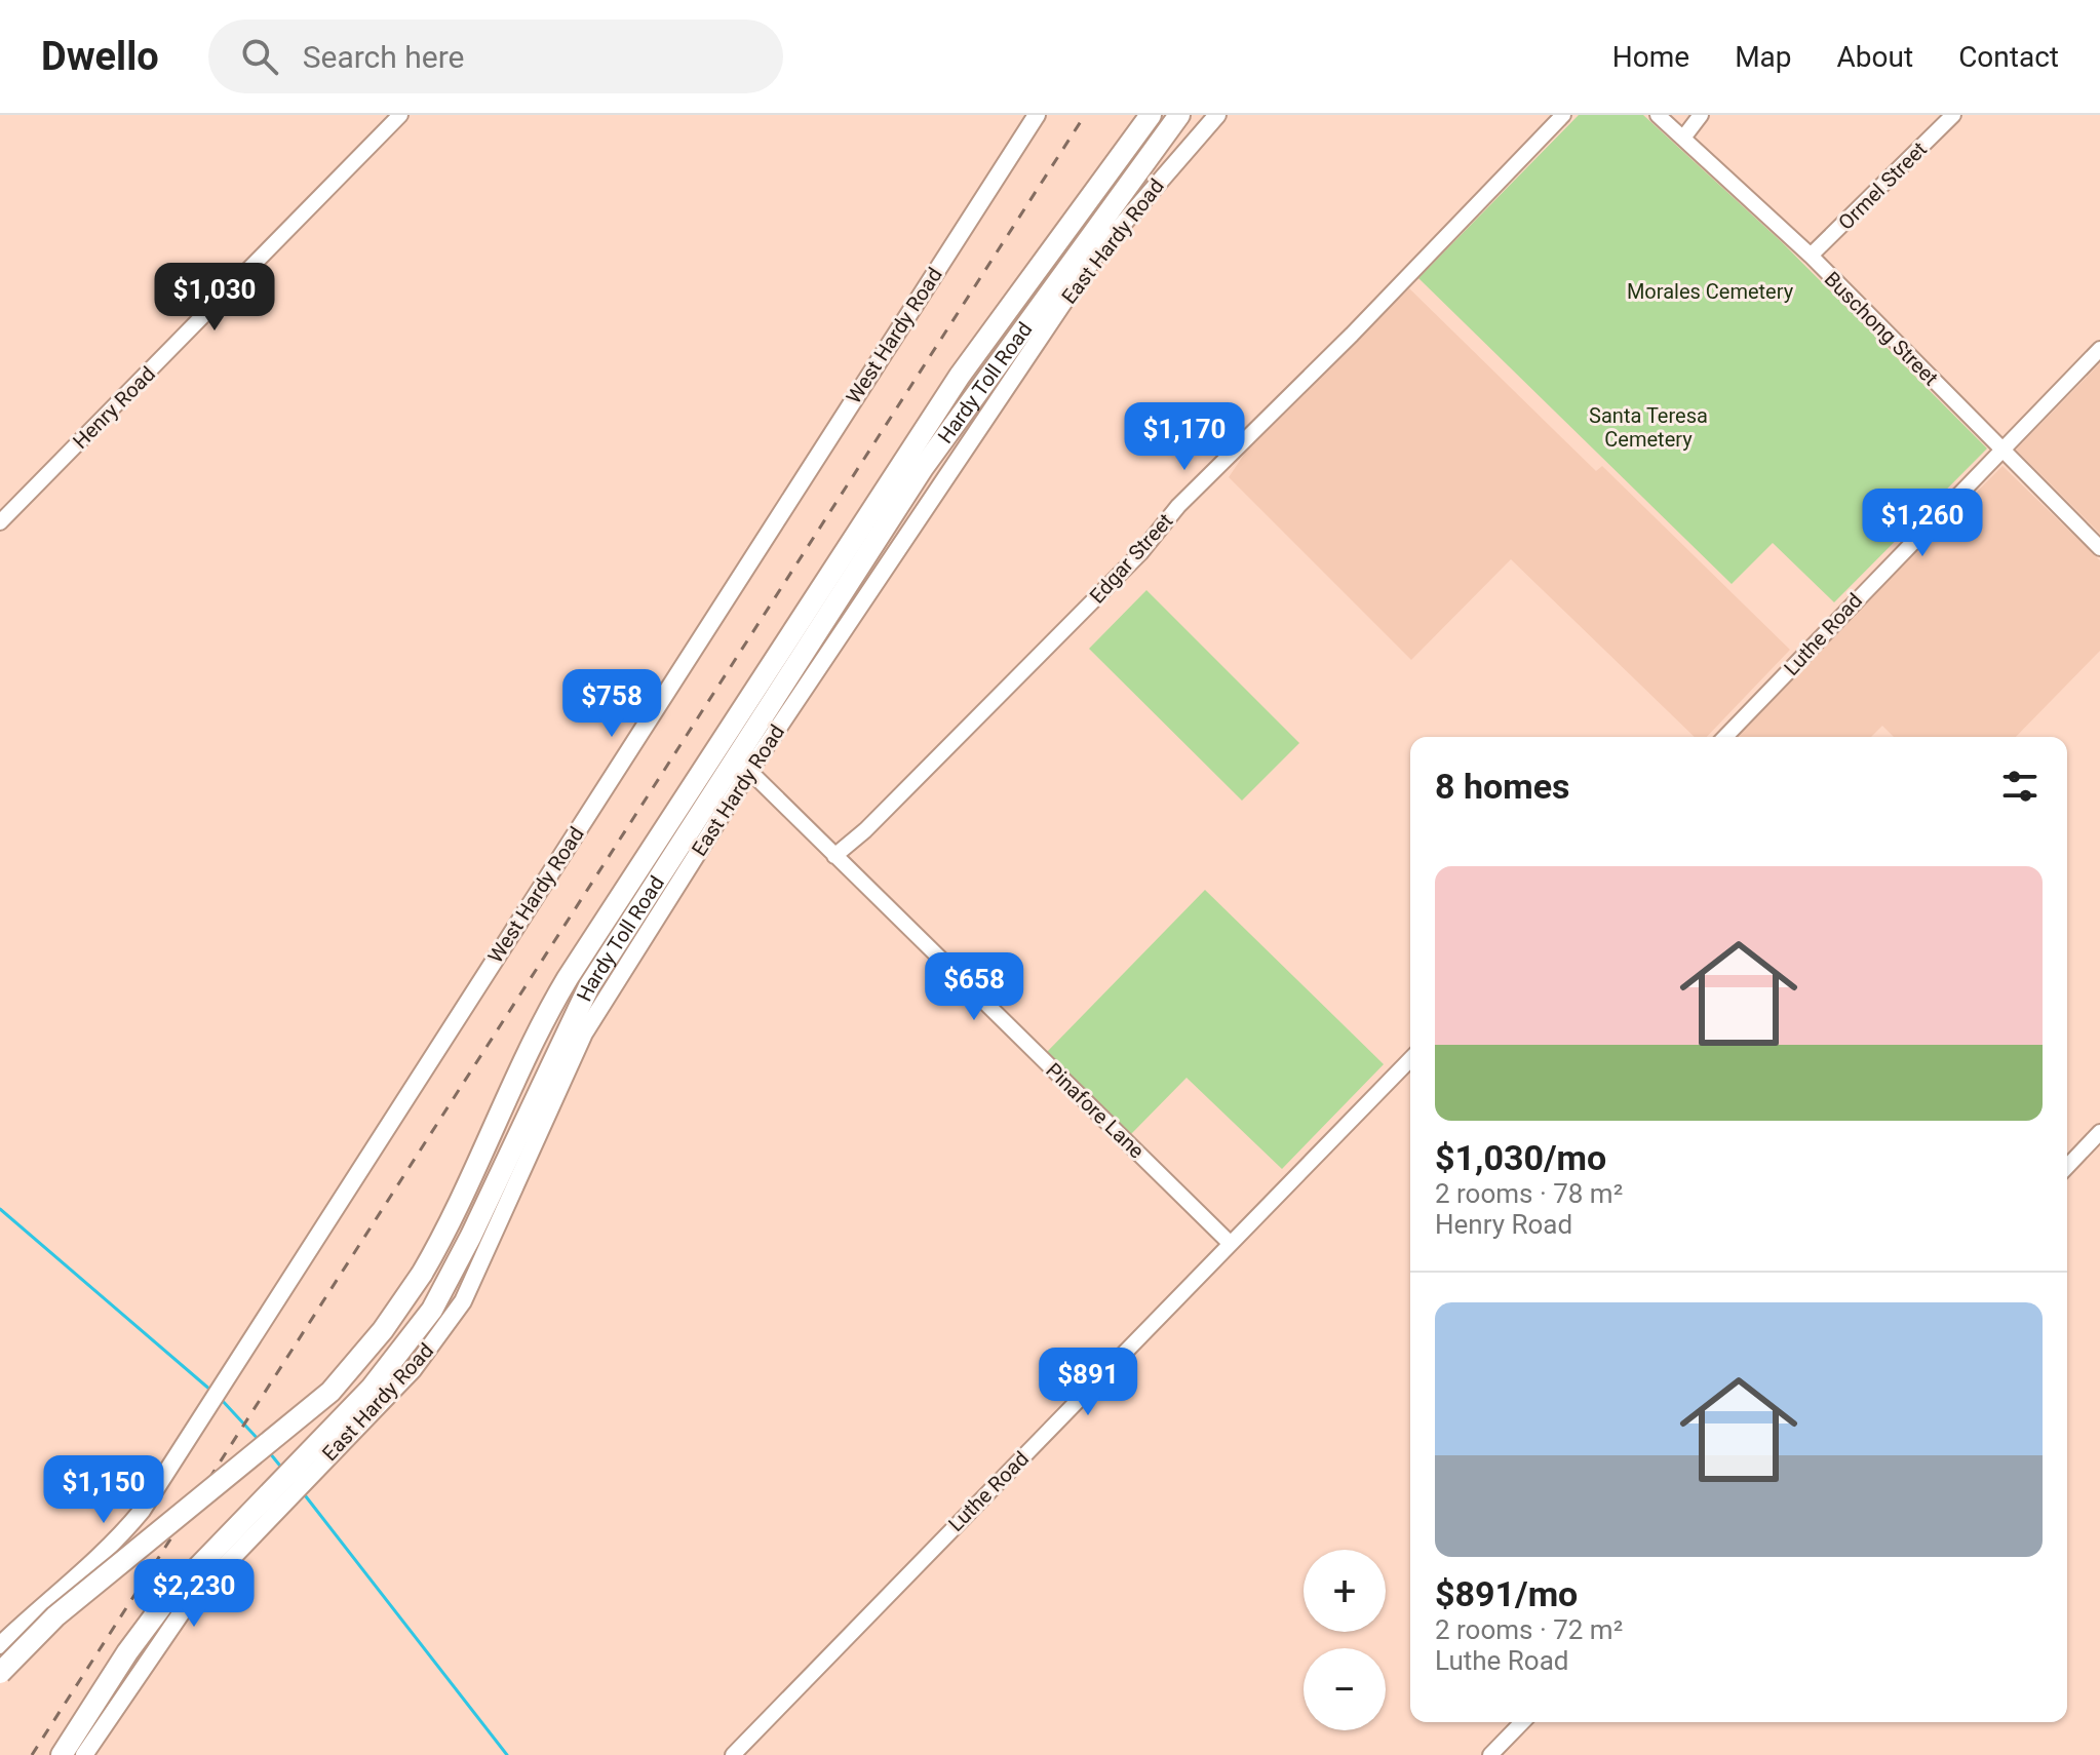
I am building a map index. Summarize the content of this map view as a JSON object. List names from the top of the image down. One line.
{"streets":{"highway":["Hardy Toll Road"],"main road":["East Hardy Road","West Hardy Road"],"street":["Ormel Street","Buschong Street","Henry Road","Edgar Street","Luthe Road","Pinafore Lane"]},"crossings":[["Ormel Street","Buschong Street"],["East Hardy Road","Pinafore Lane"],["Buschong Street","Luthe Road"],["Edgar Street","Pinafore Lane"],["Luthe Road","Pinafore Lane"]],"parks":["Morales Cemetery","Santa Teresa Cemetery"],"page":{"header":"Dwello","search":"Search here","nav":["Home","Map","About","Contact"],"price":["$1,030","$1,170","$1,260","$758","$658","$891","$1,150","$2,230"],"heading":"8 homes","list":[{"name":"$1,030/mo","note":"2 rooms · 78 m² · Henry Road"},{"name":"$891/mo","note":"2 rooms · 72 m² · Luthe Road"}],"map_buttons":["+","−"]}}
